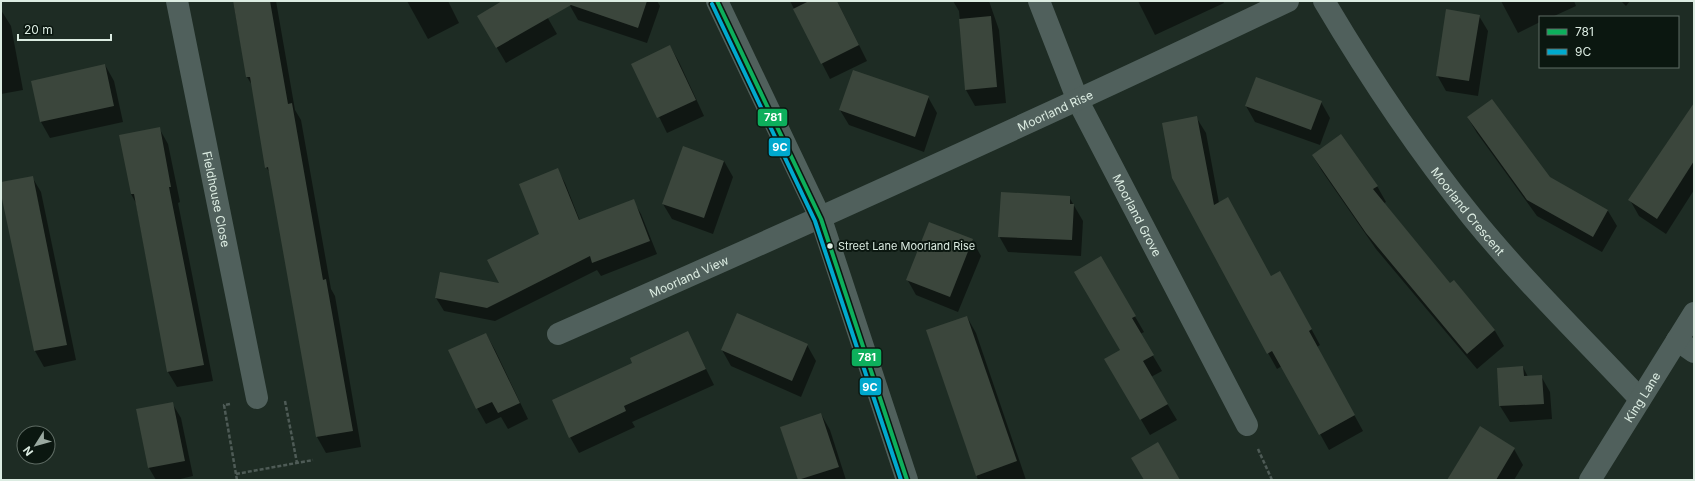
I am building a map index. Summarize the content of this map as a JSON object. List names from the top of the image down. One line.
{"streets":{"street":["Moorland Rise","Fieldhouse Close","Moorland Crescent","Moorland Grove","Moorland View","King Lane"]},"crossings":[["Moorland Rise","Moorland Grove"],["Moorland Rise","Moorland View"],["Moorland Crescent","King Lane"]],"places":["Street Lane Moorland Rise"],"lines":["transit line 781","transit line 9C"],"legend":["781","9C"],"scale_bar":"20 m","north":"bottom left"}
